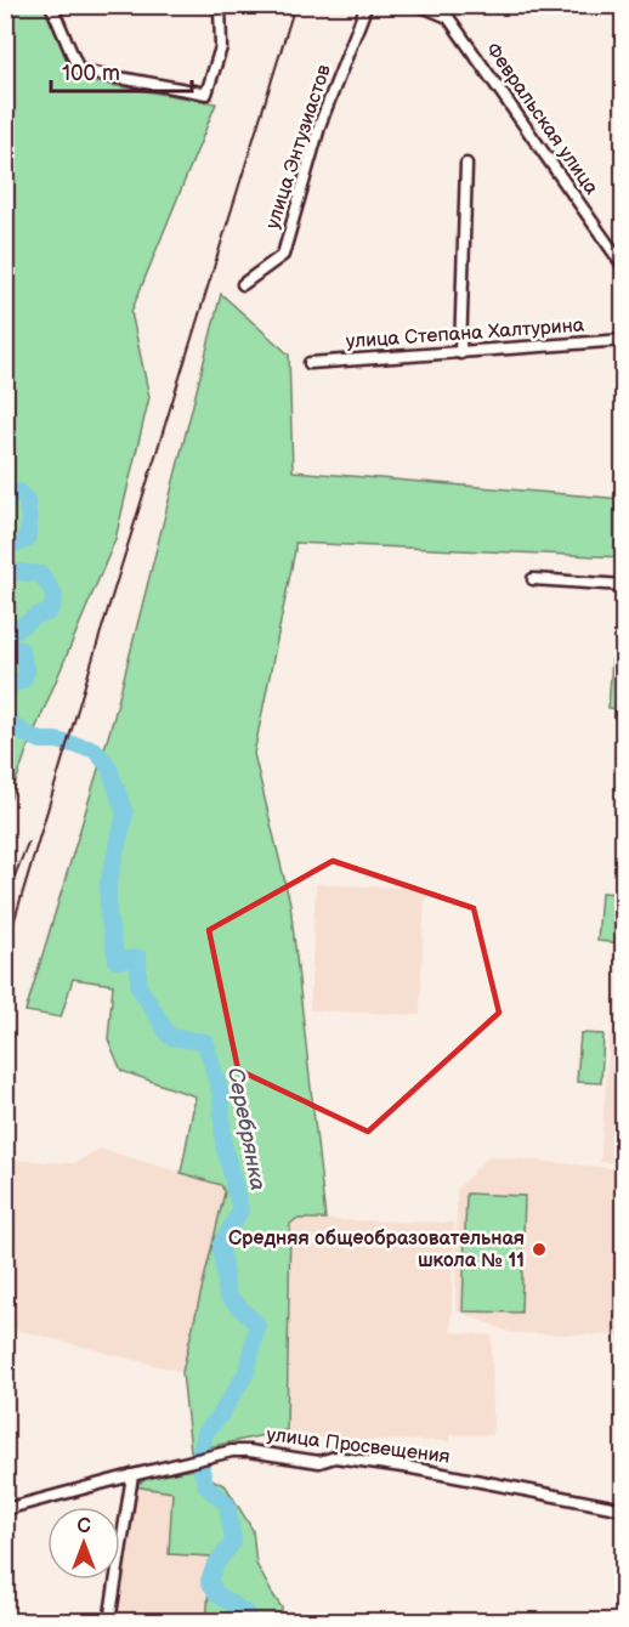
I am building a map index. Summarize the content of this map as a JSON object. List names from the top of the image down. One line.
{"streets":{"street":["Февральская улица","улица Энтузиастов","улица Степана Халтурина","улица Просвещения"]},"water":["Серебрянка"],"places":["Средняя общеобразовательная школа № 11"],"scale_bar":"100 m","north":"top"}
